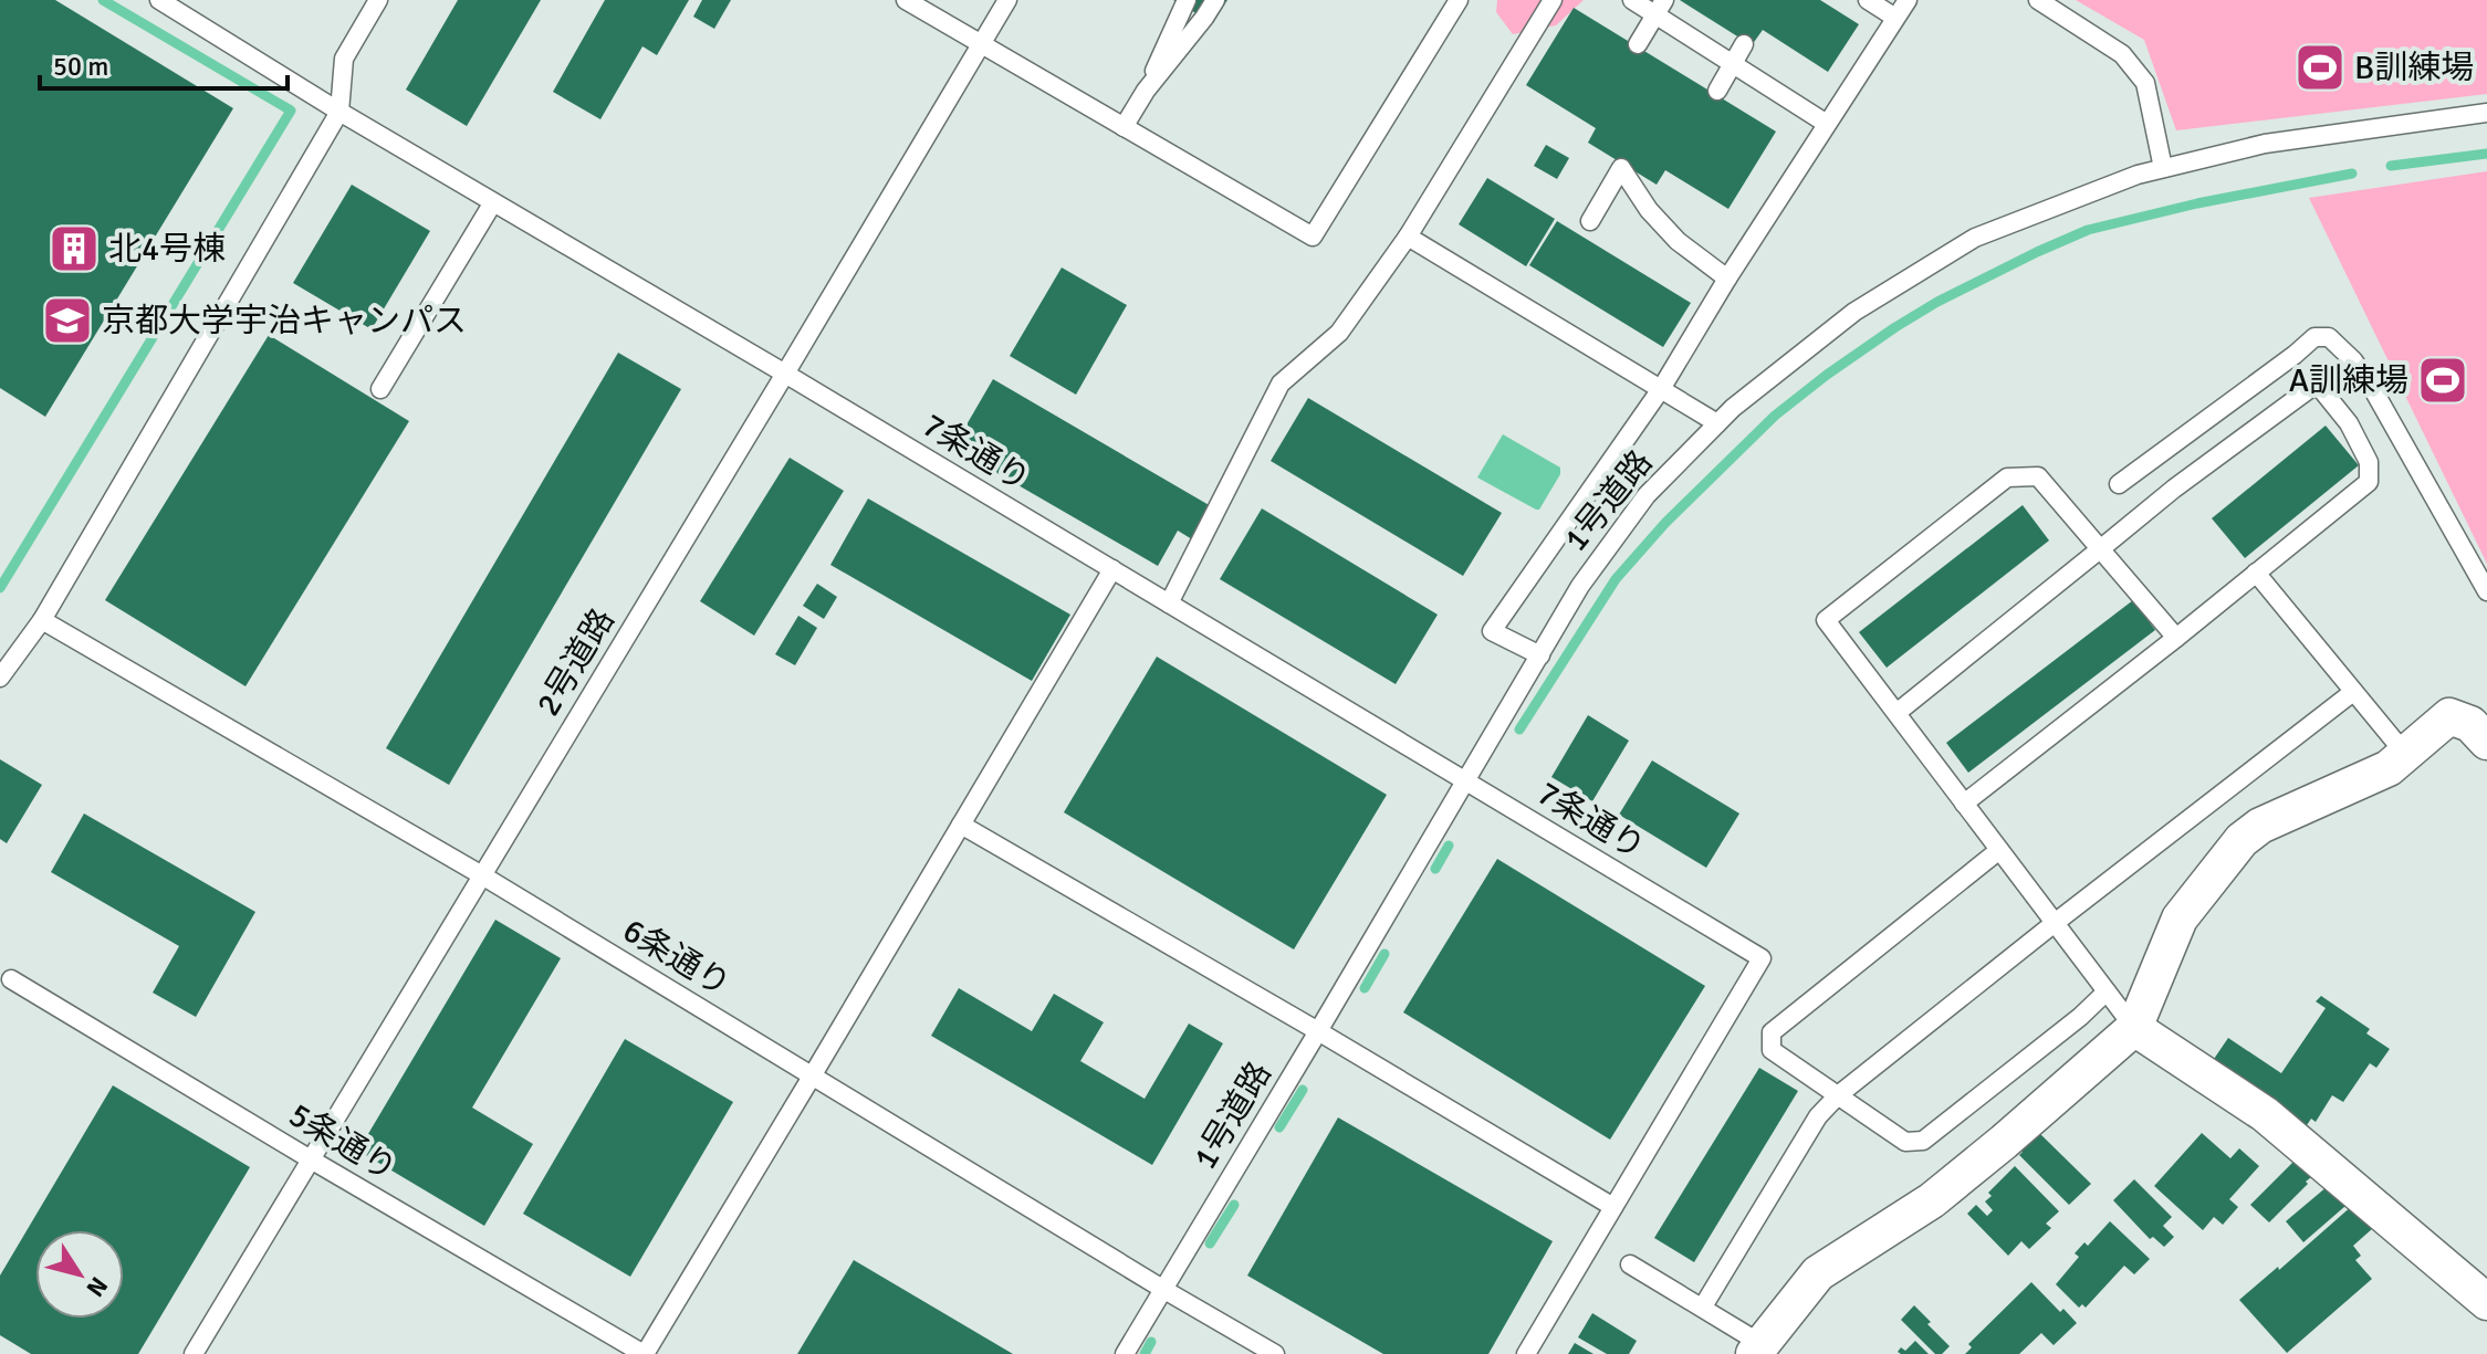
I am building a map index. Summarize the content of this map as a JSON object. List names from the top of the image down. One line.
{"streets":{"lane":["7条通り","1号道路","2号道路","6条通り","5条通り"]},"crossings":[["7条通り","1号道路"],["7条通り","2号道路"],["1号道路","6条通り"],["2号道路","6条通り"],["2号道路","5条通り"]],"places":{"sports":["B訓練場","A訓練場"],"building":["北4号棟"],"school or university":["京都大学宇治キャンパス"]},"scale_bar":"50 m","north":"bottom right"}
